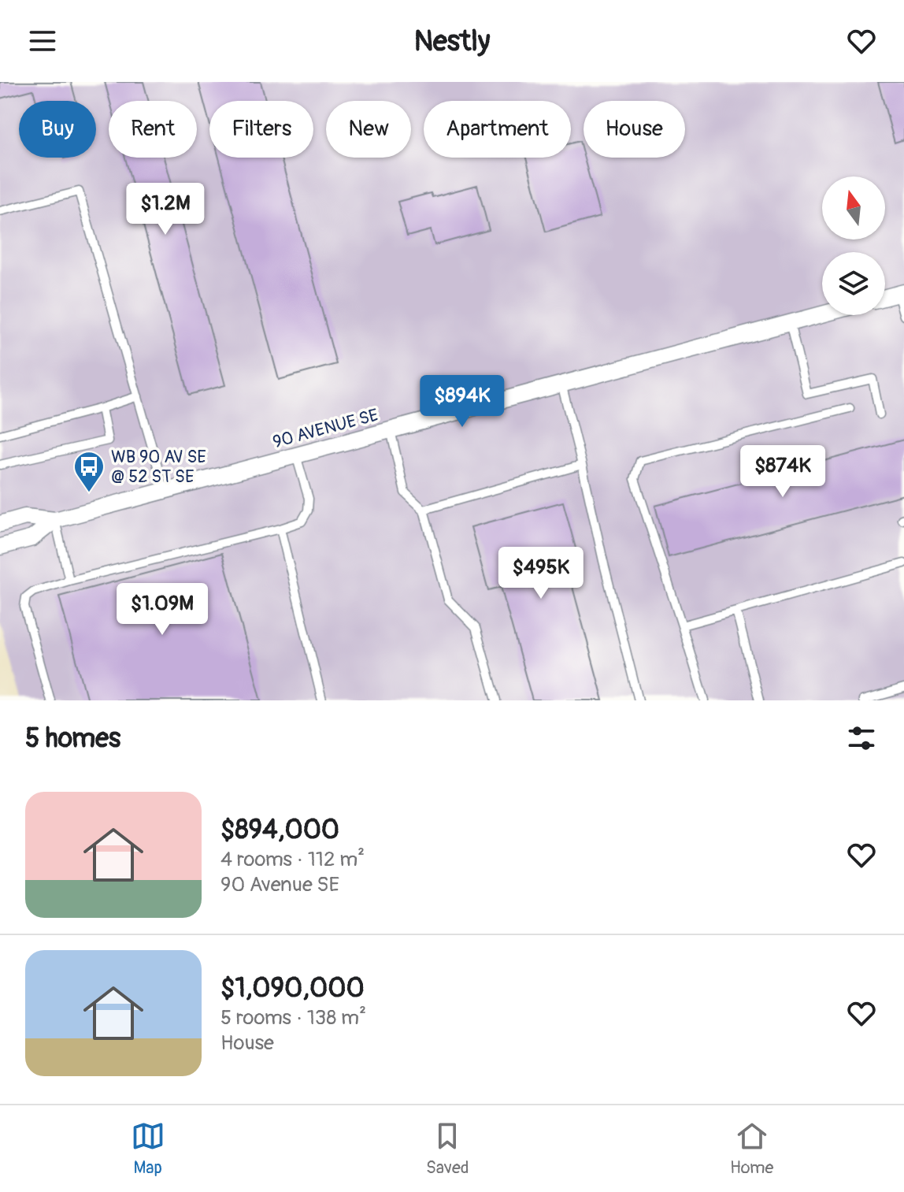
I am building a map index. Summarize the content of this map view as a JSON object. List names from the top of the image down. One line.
{"streets":{"street":["90 AVENUE SE"]},"places":{"bus stop":["WB 90 AV SE @ 52 ST SE"]},"north":"top","page":{"header":"Nestly","chip":["Buy","Rent","Filters","New","Apartment","House"],"price":["$1.2M","$894K","$874K","$495K","$1.09M"],"heading":"5 homes","list":[{"name":"$894,000","note":"4 rooms · 112 m² · 90 Avenue SE"},{"name":"$1,090,000","note":"5 rooms · 138 m² · House"}],"tabs":["Map","Saved","Home"]}}
